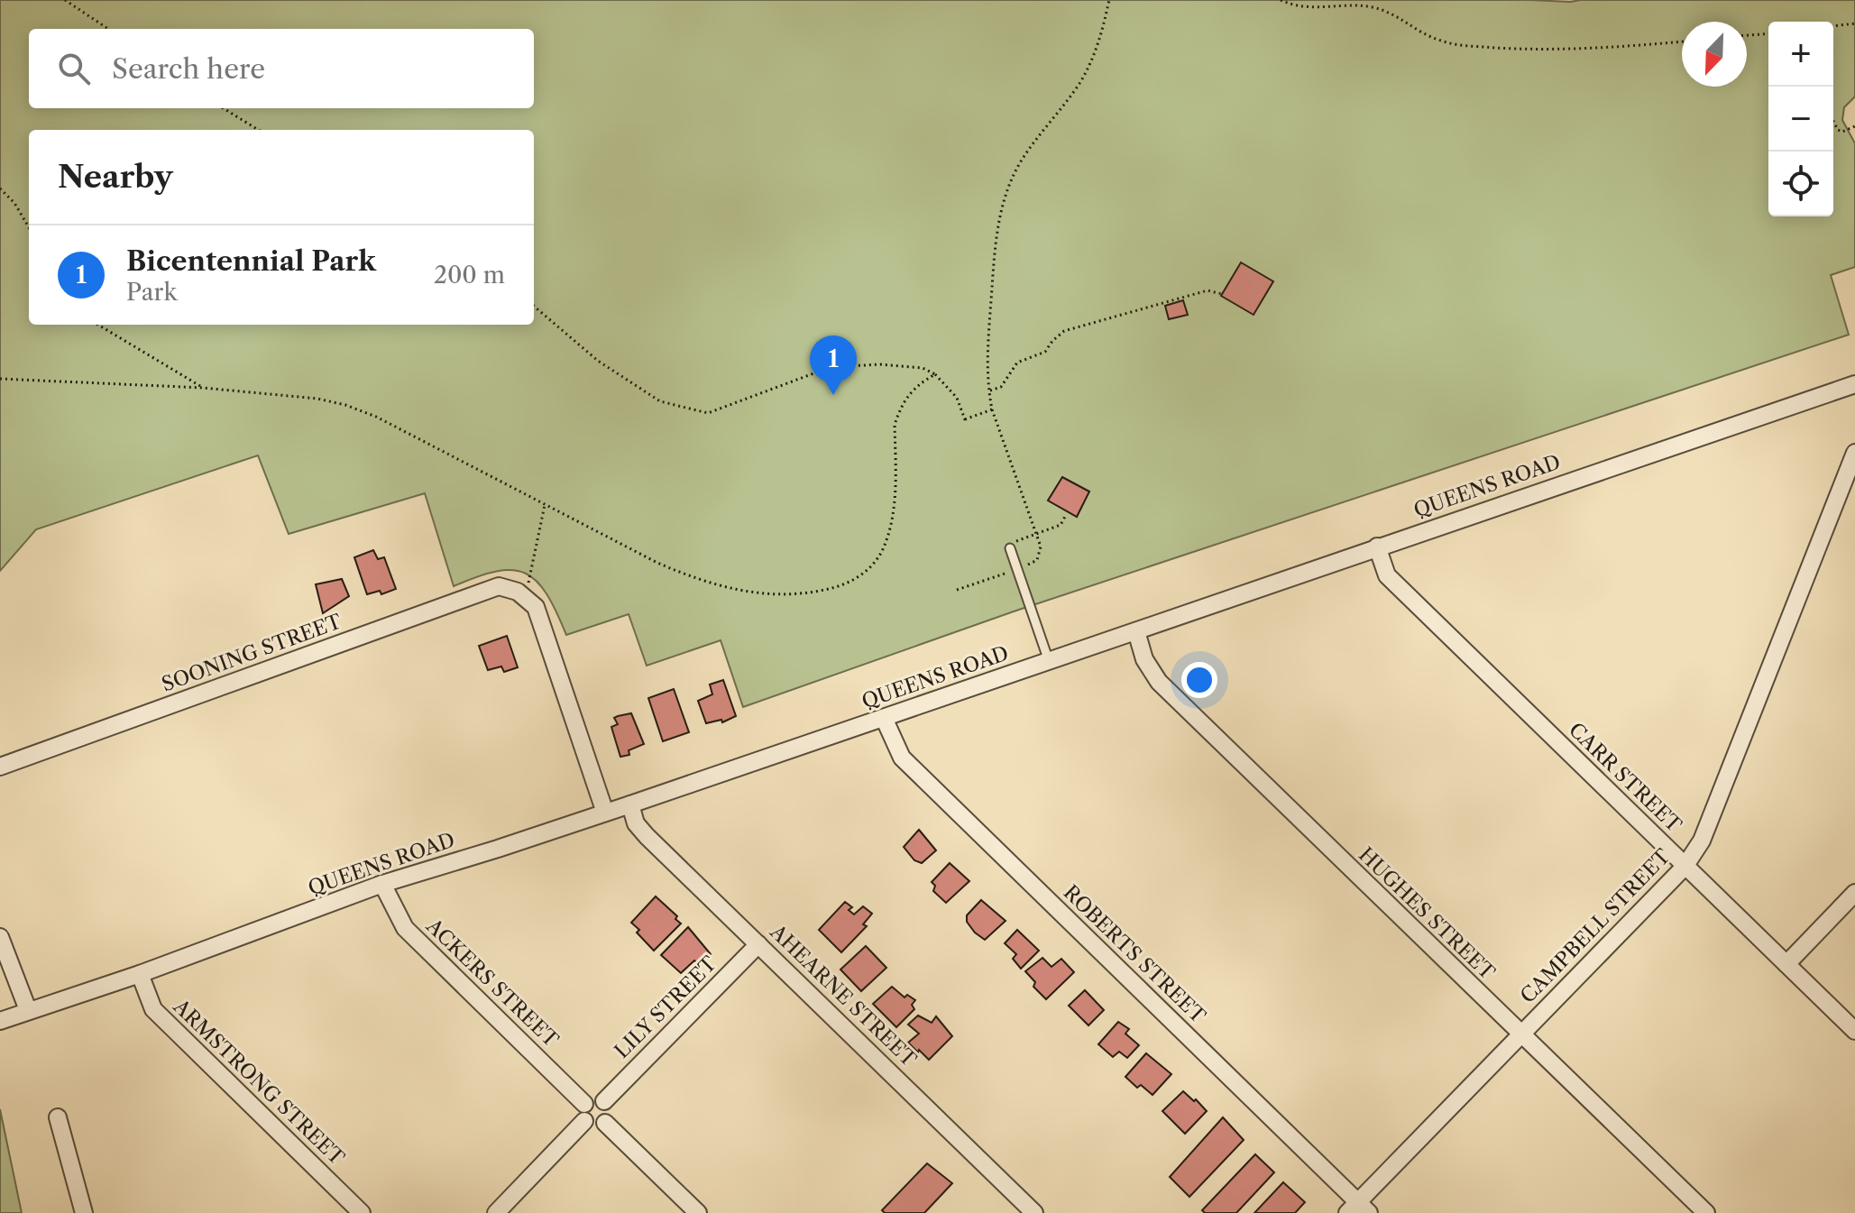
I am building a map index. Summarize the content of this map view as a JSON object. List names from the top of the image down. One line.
{"streets":{"street":["QUEENS ROAD","SOONING STREET","CARR STREET","HUGHES STREET","CAMPBELL STREET","ROBERTS STREET","ACKERS STREET","AHEARNE STREET","LILY STREET","ARMSTRONG STREET"]},"crossings":[["QUEENS ROAD","CARR STREET"],["QUEENS ROAD","HUGHES STREET"],["QUEENS ROAD","ROBERTS STREET"],["QUEENS ROAD","ACKERS STREET"],["QUEENS ROAD","AHEARNE STREET"],["QUEENS ROAD","ARMSTRONG STREET"],["CARR STREET","CAMPBELL STREET"],["HUGHES STREET","CAMPBELL STREET"],["CAMPBELL STREET","ROBERTS STREET"],["ACKERS STREET","LILY STREET"],["AHEARNE STREET","LILY STREET"]],"north":"bottom left","page":{"map_buttons":["+","−"],"search":"Search here","heading":"Nearby","list":[{"mark":"1","name":"Bicentennial Park","note":"Park","value":"200 m"}],"pins":"1"}}
